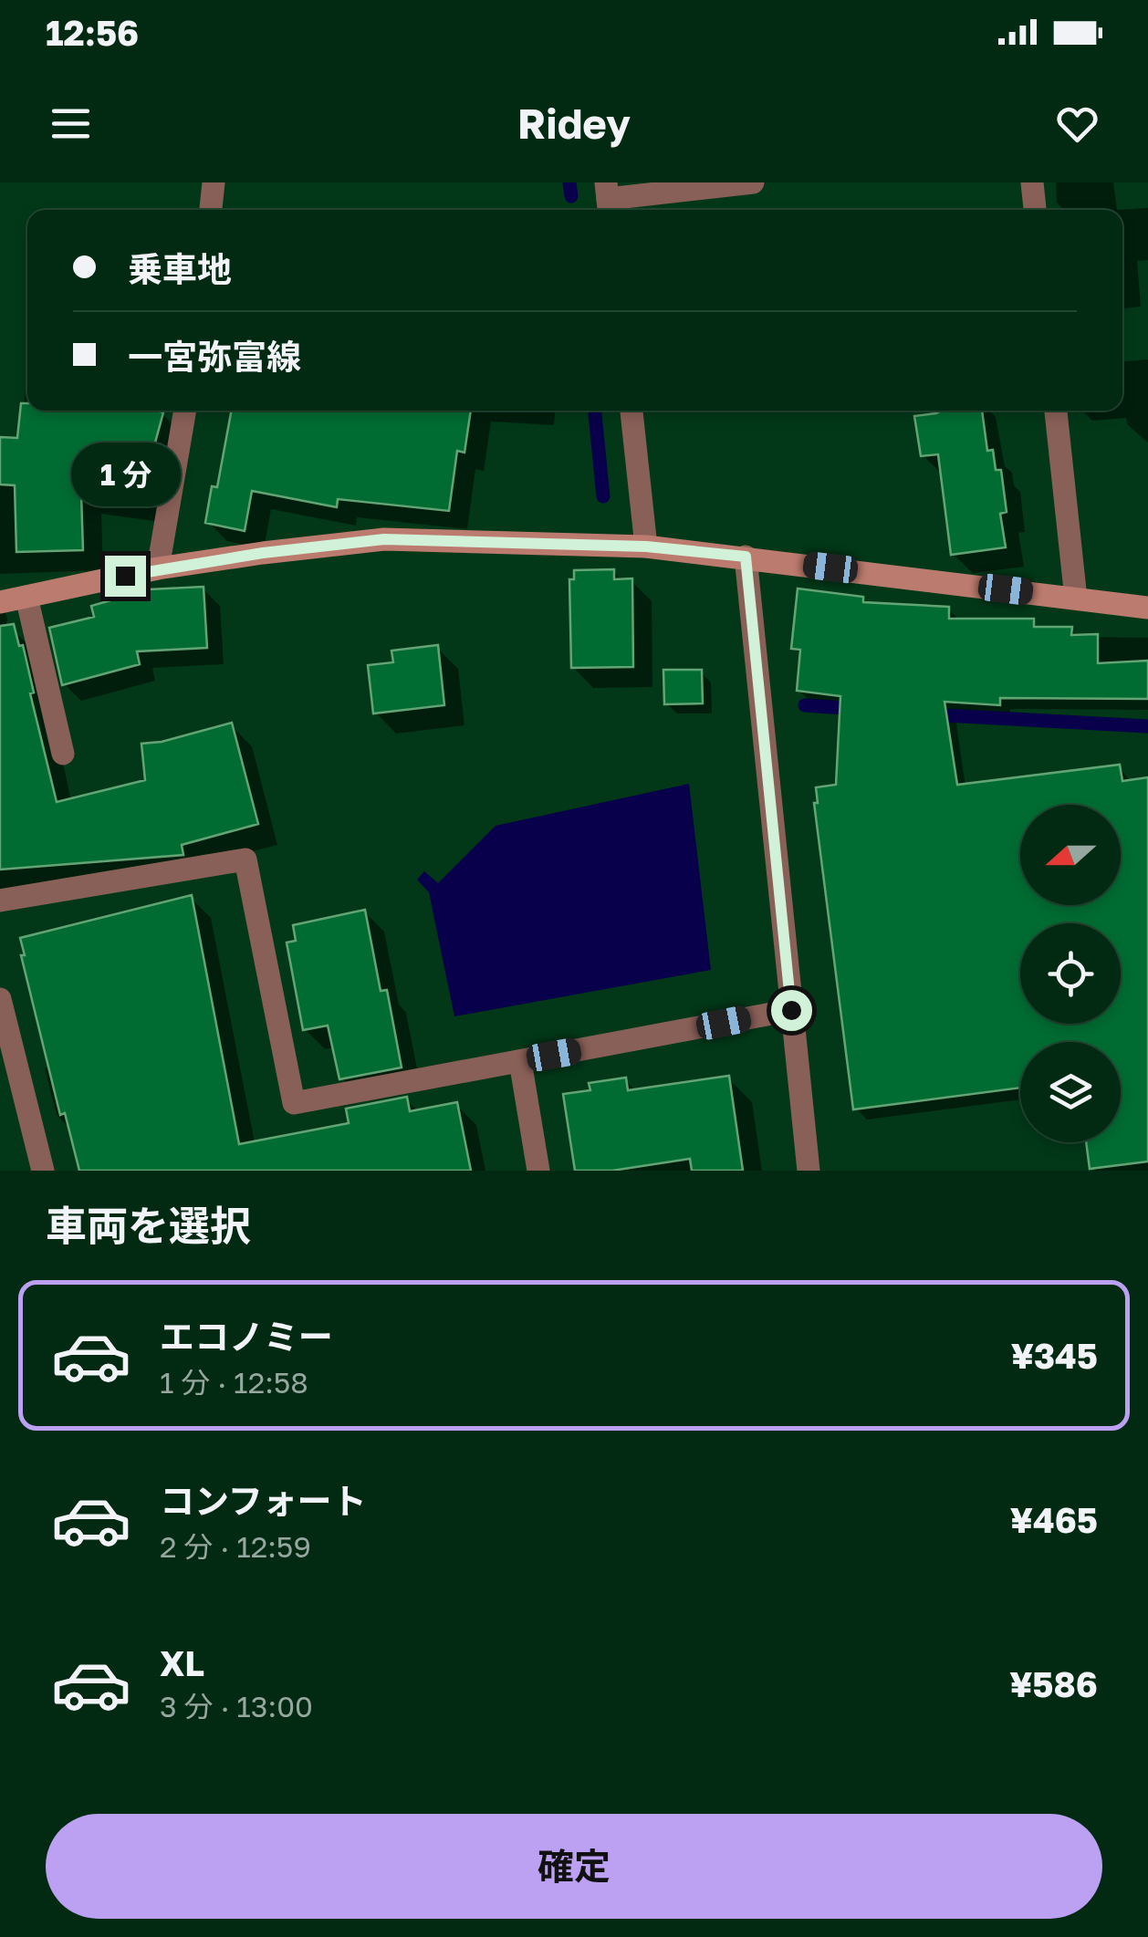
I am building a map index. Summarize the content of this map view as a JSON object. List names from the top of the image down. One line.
{"north":"left","page":{"status":"12:56","header":"Ridey","banner":["乗車地","一宮弥富線"],"bubble":"1 分","heading":"車両を選択","list":[{"name":"エコノミー","note":"1 分 · 12:58","value":"¥345"},{"name":"コンフォート","note":"2 分 · 12:59","value":"¥465"},{"name":"XL","note":"3 分 · 13:00","value":"¥586"}],"buttons":"確定"}}
